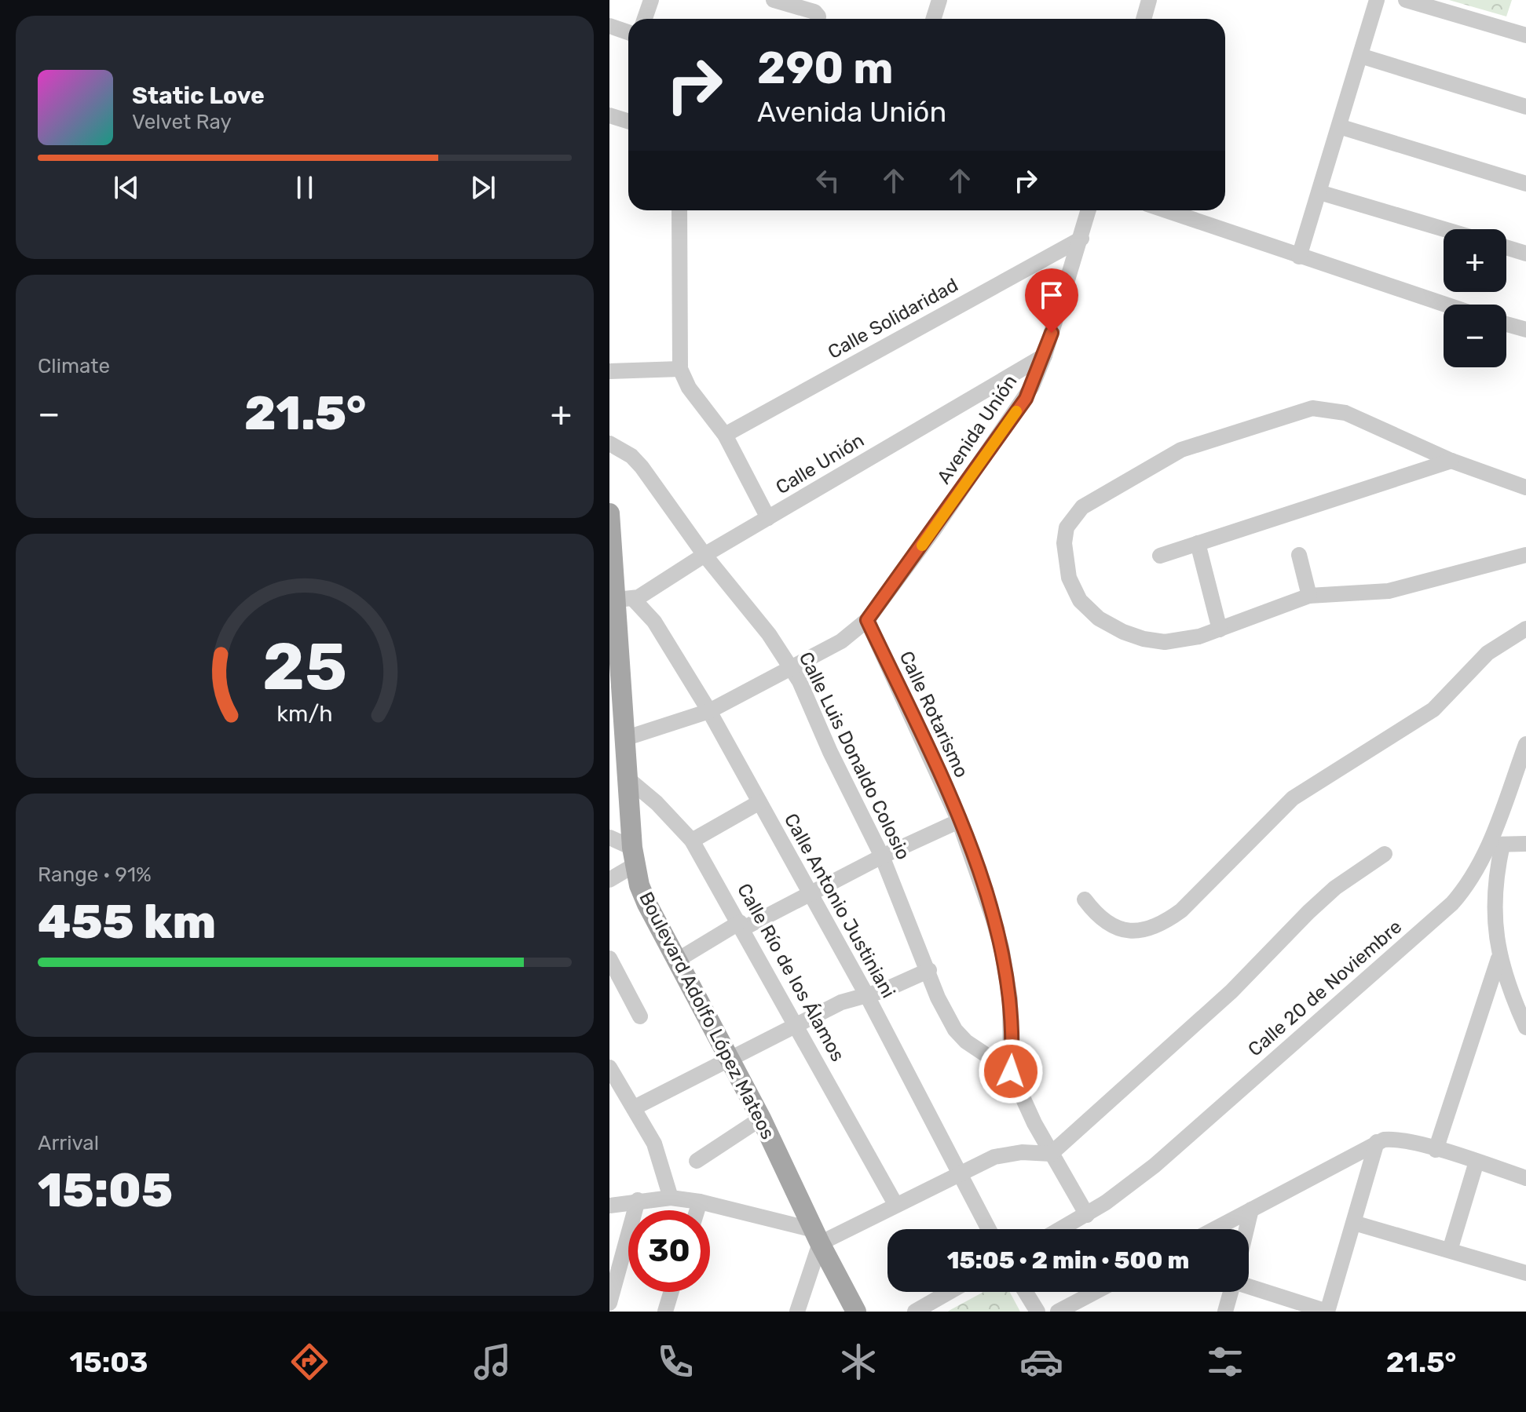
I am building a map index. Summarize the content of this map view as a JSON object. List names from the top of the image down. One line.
{"streets":{"main road":["Boulevard Adolfo López Mateos"],"street":["Calle Solidaridad","Avenida Unión","Calle Unión","Calle Rotarismo","Calle Luis Donaldo Colosio","Calle Antonio Justiniani","Calle Río de los Álamos","Calle 20 de Noviembre"]},"crossings":[["Calle Solidaridad","Avenida Unión"],["Avenida Unión","Calle Unión"],["Avenida Unión","Calle Rotarismo"],["Avenida Unión","Calle Luis Donaldo Colosio"],["Avenida Unión","Calle Antonio Justiniani"],["Avenida Unión","Boulevard Adolfo López Mateos"],["Calle Unión","Calle Luis Donaldo Colosio"],["Calle Unión","Calle Antonio Justiniani"],["Calle Unión","Boulevard Adolfo López Mateos"],["Calle Rotarismo","Calle Luis Donaldo Colosio"],["Calle Rotarismo","Calle 20 de Noviembre"],["Calle Antonio Justiniani","Boulevard Adolfo López Mateos"],["Calle Río de los Álamos","Boulevard Adolfo López Mateos"]],"page":{"turn":["290 m","Avenida Unión"],"song":["Static Love","Velvet Ray"],"map_buttons":["+","−"],"tile":["Climate",["Range · 91%","455 km"],["Arrival","15:05"]],"heat":["−","21.5°","+"],"limit":"30","trip":"15:05 · 2 min · 500 m","tabs":["15:03","21.5°"],"gauge":["25","km/h"]}}
